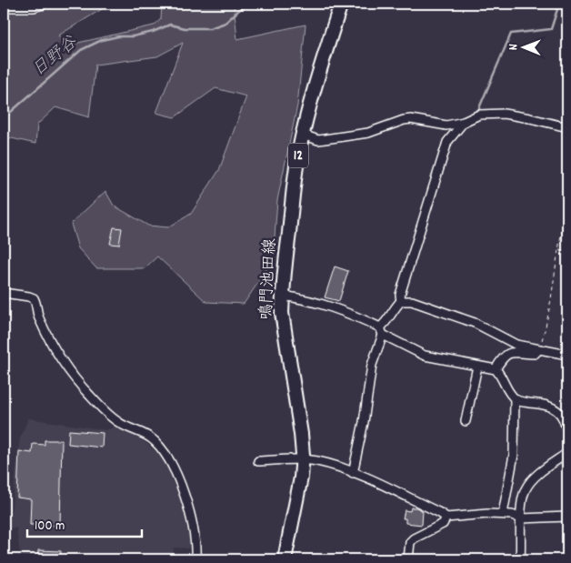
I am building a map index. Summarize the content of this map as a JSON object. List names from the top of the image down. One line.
{"streets":{"main road":["12","鳴門池田線"]},"water":["日野谷"],"scale_bar":"100 m","north":"left"}
